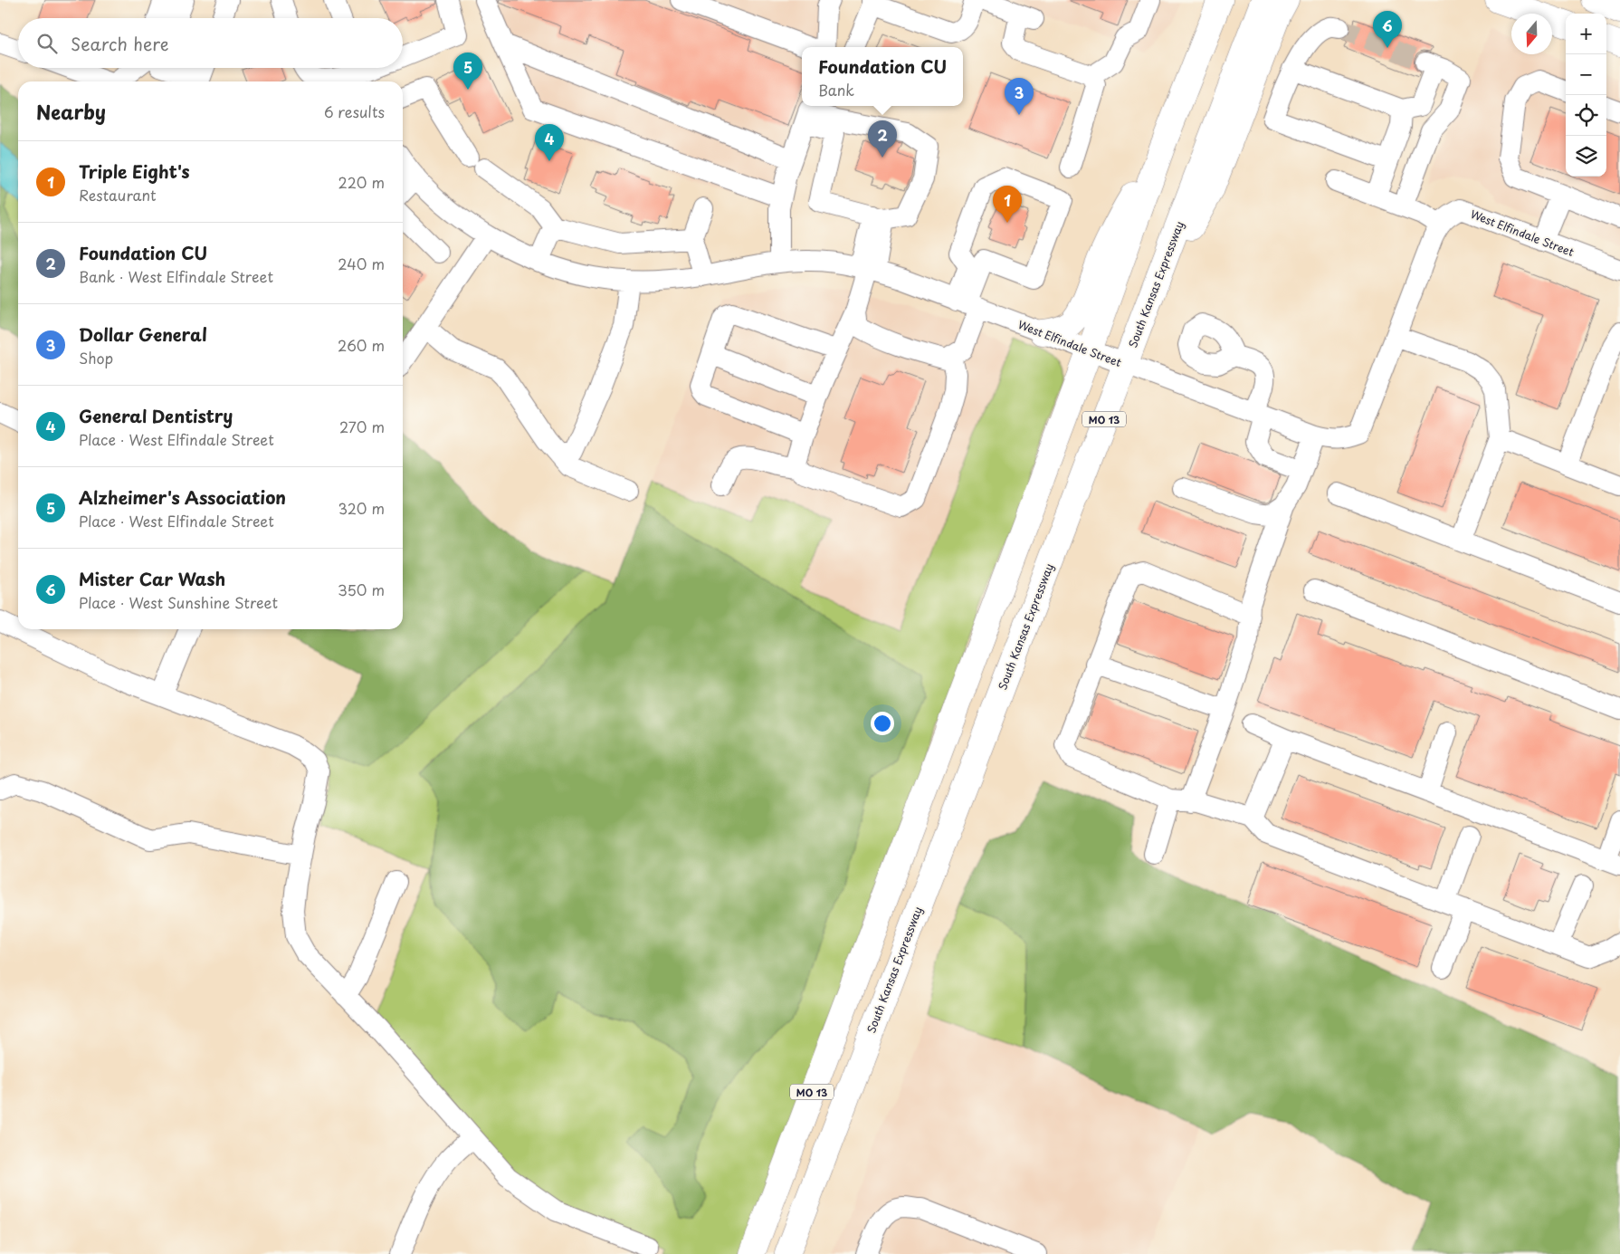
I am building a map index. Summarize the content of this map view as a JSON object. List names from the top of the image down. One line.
{"streets":{"main road":["South Kansas Expressway","MO 13"],"street":["West Elfindale Street"]},"crossings":[["West Elfindale Street","South Kansas Expressway"],["West Elfindale Street","MO 13"]],"north":"bottom","page":{"pins":["6","5","3","2","4","1"],"map_buttons":["+","−"],"search":"Search here","popup":["Foundation CU","Bank"],"heading":["Nearby","6 results"],"list":[{"mark":"1","name":"Triple Eight's","note":"Restaurant","value":"220 m"},{"mark":"2","name":"Foundation CU","note":"Bank · West Elfindale Street","value":"240 m"},{"mark":"3","name":"Dollar General","note":"Shop","value":"260 m"},{"mark":"4","name":"General Dentistry","note":"Place · West Elfindale Street","value":"270 m"},{"mark":"5","name":"Alzheimer's Association","note":"Place · West Elfindale Street","value":"320 m"},{"mark":"6","name":"Mister Car Wash","note":"Place · West Sunshine Street","value":"350 m"}]}}
